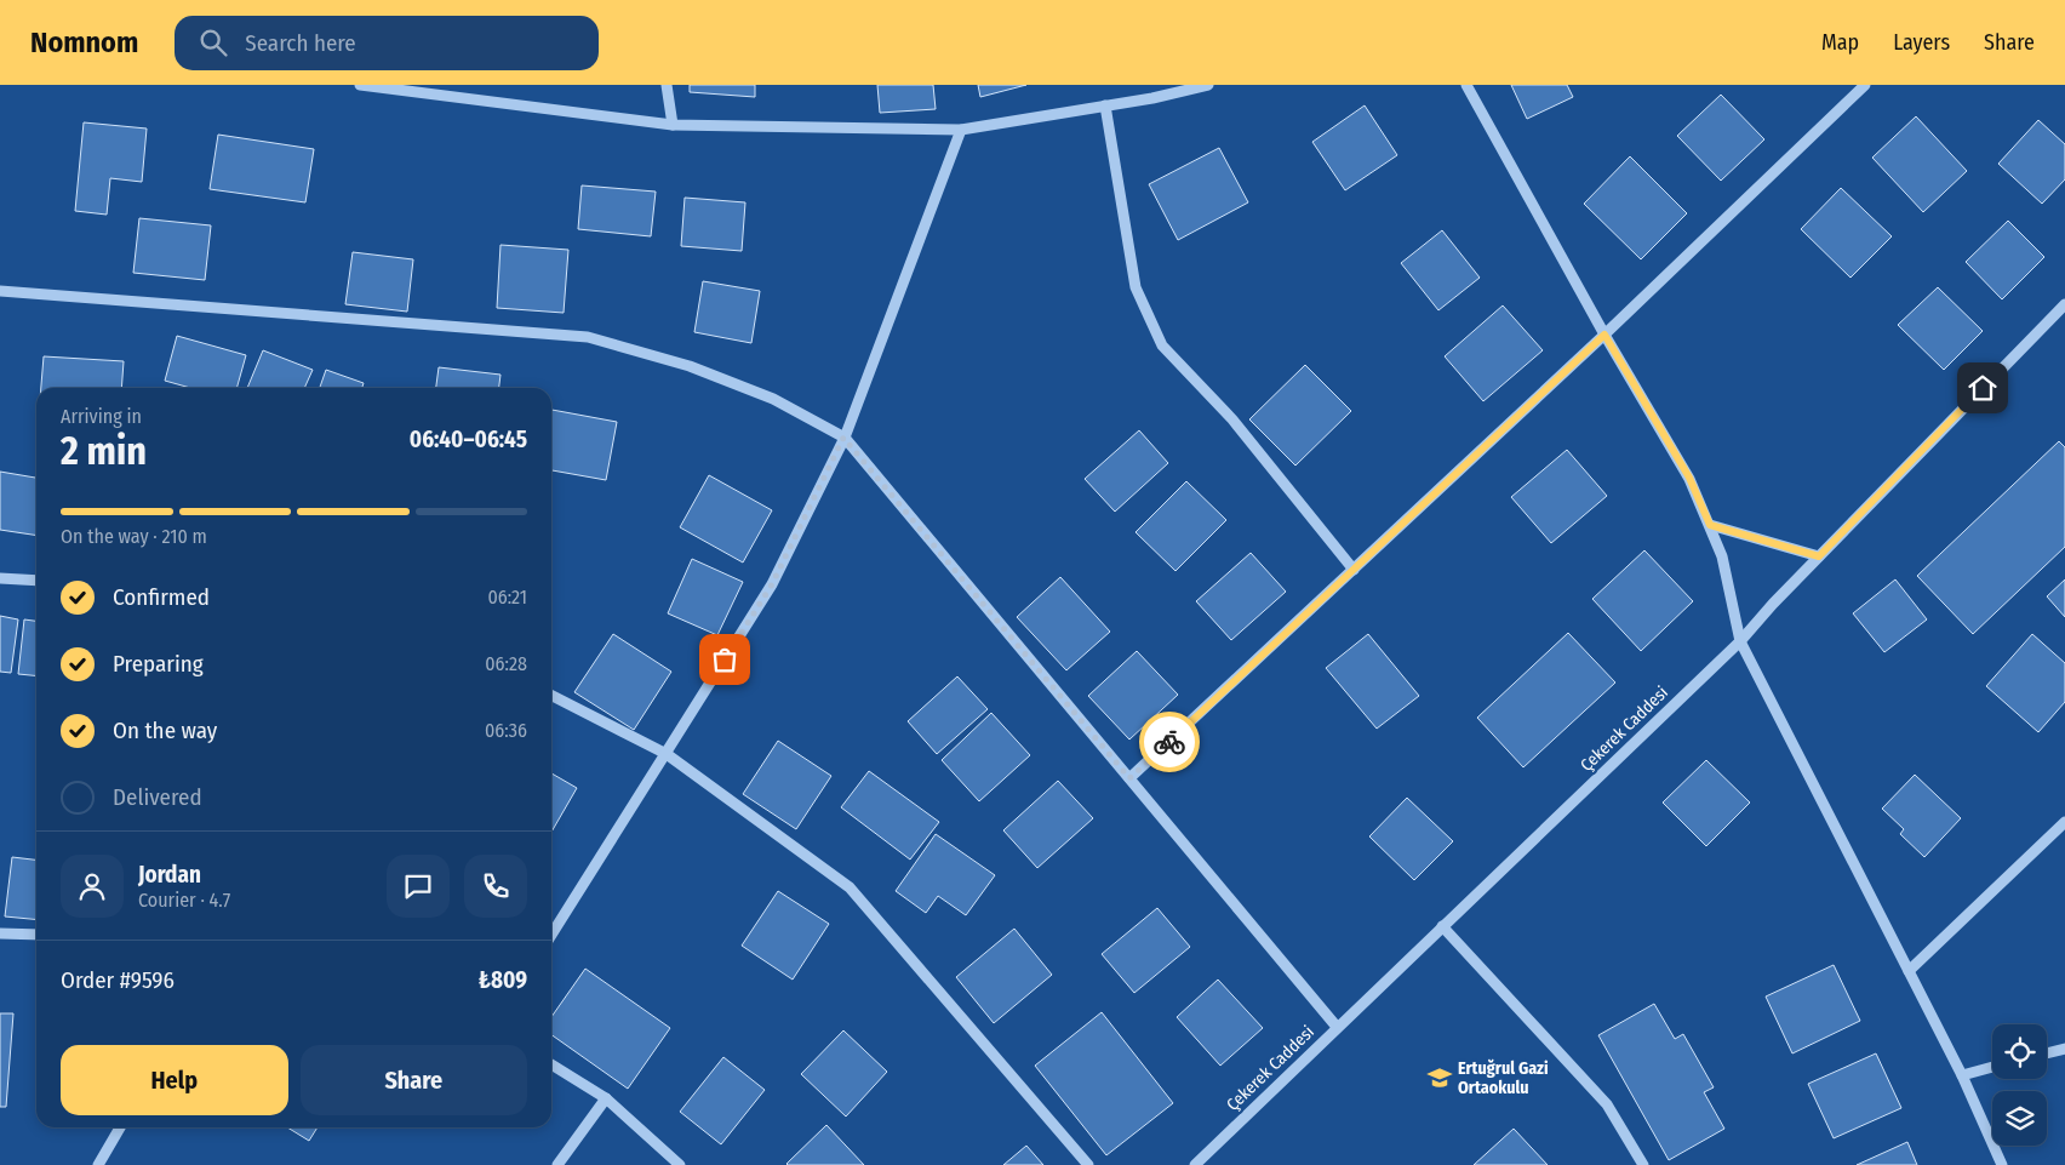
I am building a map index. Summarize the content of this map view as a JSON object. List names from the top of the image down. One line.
{"streets":{"street":["Çekerek Caddesi"]},"places":{"school or university":["Ertuğrul Gazi Ortaokulu"]},"page":{"header":"Nomnom","search":"Search here","nav":["Map","Layers","Share"],"heading":["2 min","Arriving in","06:40–06:45"],"panel":["Jordan","Courier · 4.7","Order #9596","₺809"],"bar":"On the way · 210 m","list":[["Confirmed","06:21"],["Preparing","06:28"],["On the way","06:36"],"Delivered"],"buttons":["Help","Share"]}}
